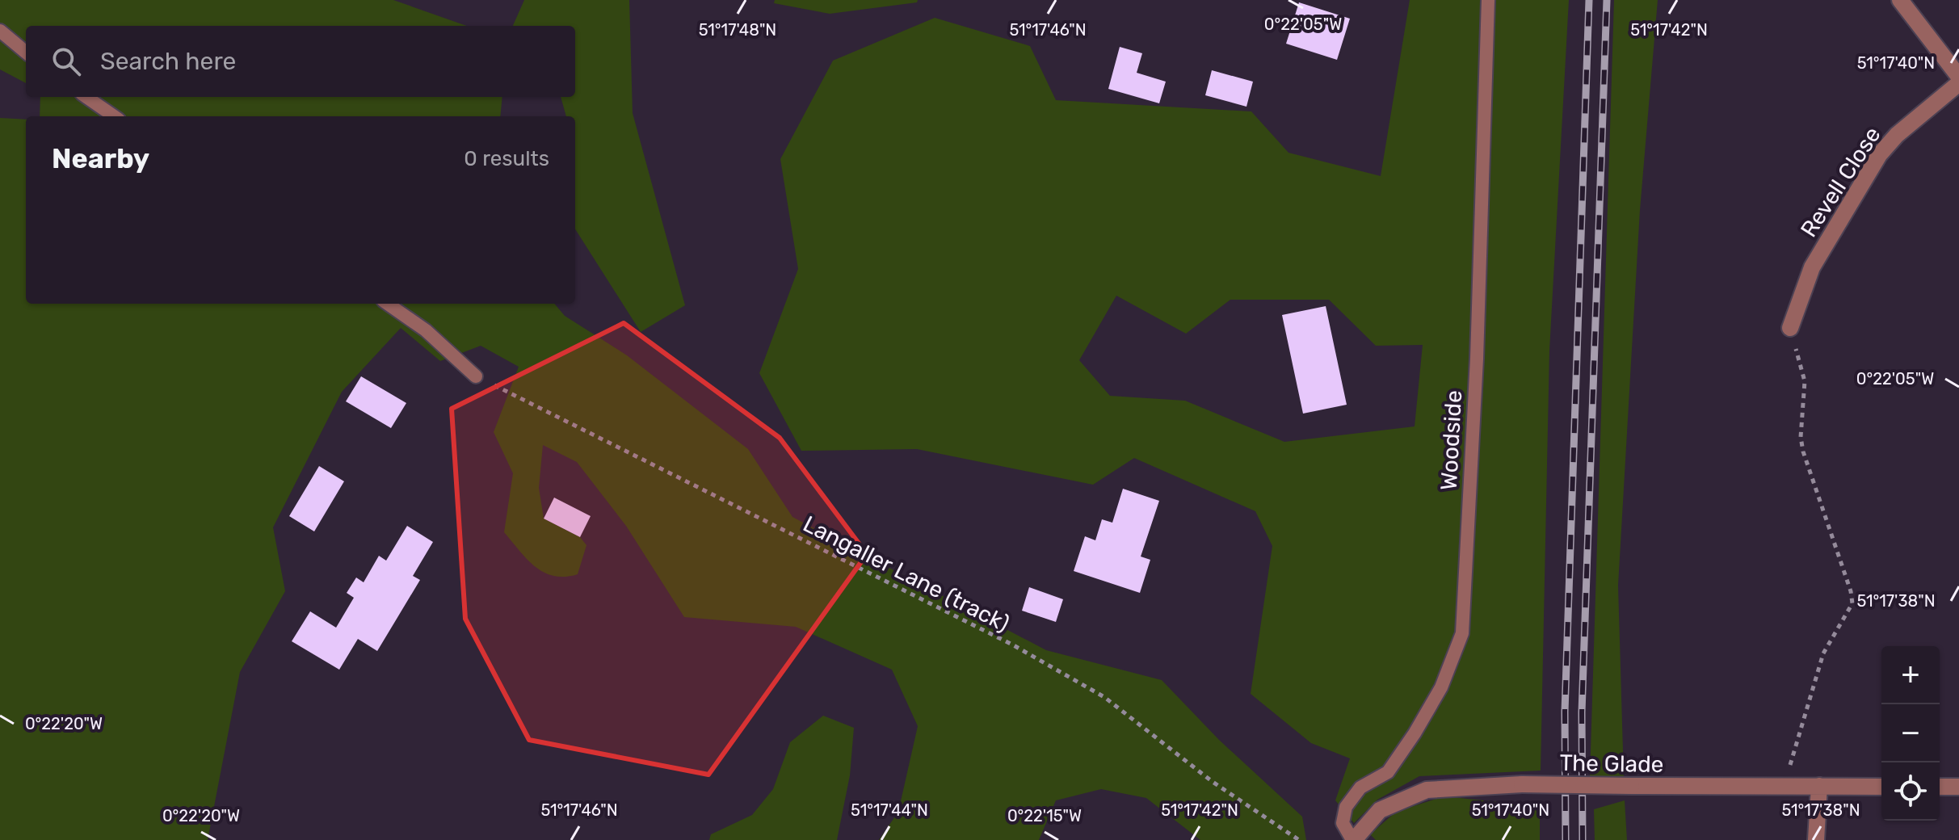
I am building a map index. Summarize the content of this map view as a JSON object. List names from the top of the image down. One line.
{"streets":{"street":["Revell Close","The Glade"],"lane":["Woodside"],"path":["Langaller Lane (track)"]},"crossings":[["Woodside","The Glade"]],"page":{"search":"Search here","heading":["Nearby","0 results"],"map_buttons":["+","−"]},"coordinates":["0°22'05\"W","51°17'48\"N","51°17'46\"N","51°17'42\"N","51°17'40\"N","51°17'38\"N","0°22'20\"W","51°17'44\"N","0°22'15\"W"]}
